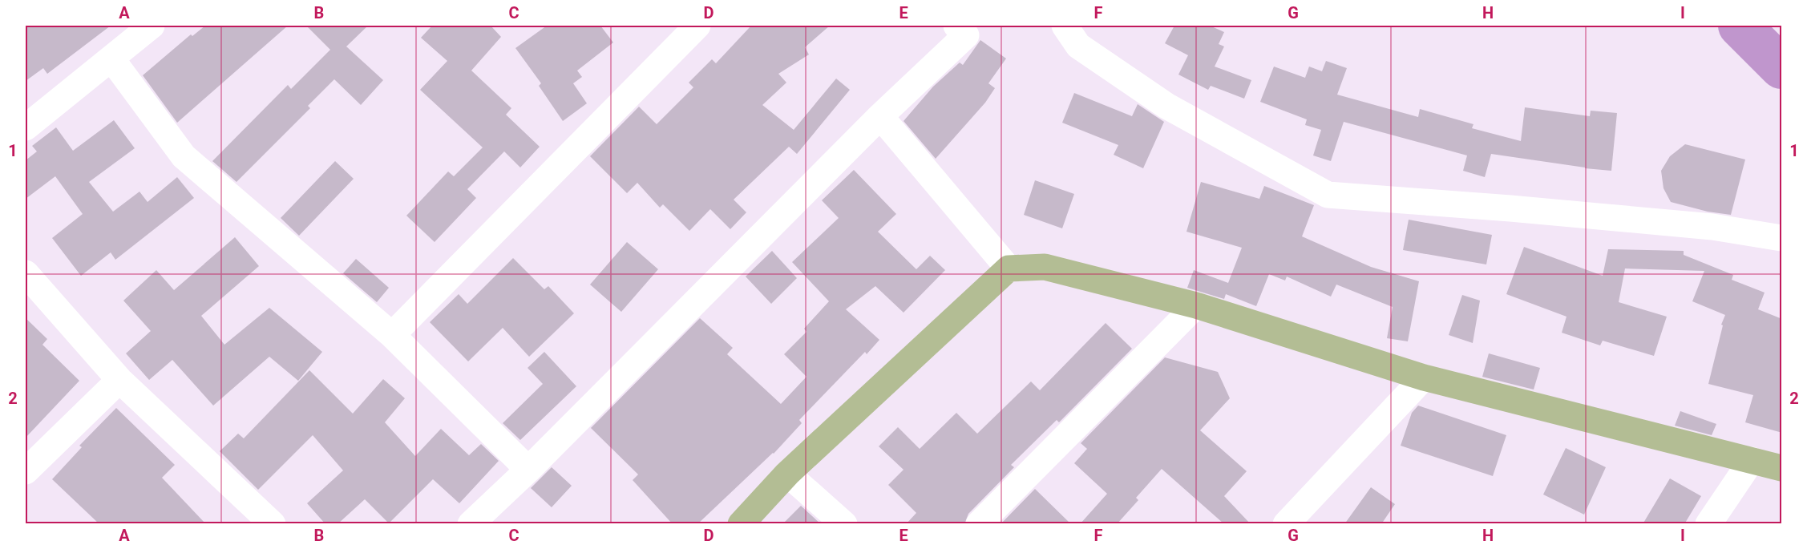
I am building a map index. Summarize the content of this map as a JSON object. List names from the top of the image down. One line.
{"grid":{"columns":["A","B","C","D","E","F","G","H","I"],"rows":["1","2"]}}
